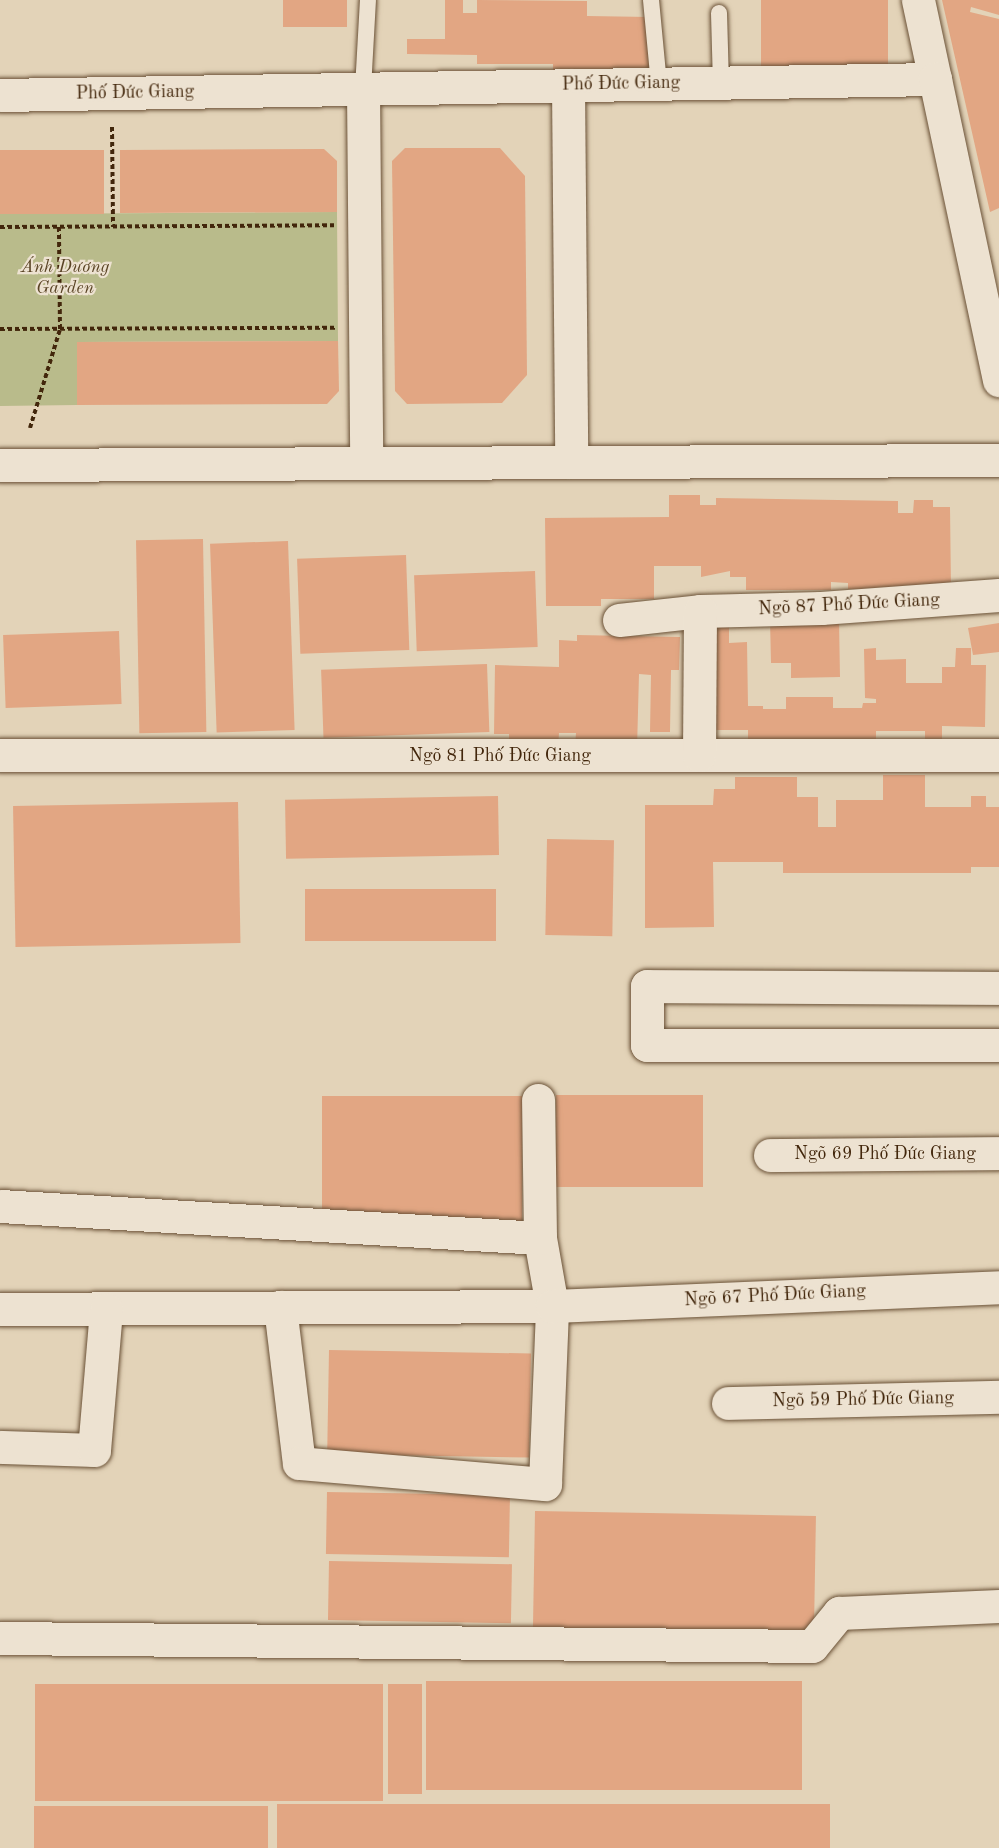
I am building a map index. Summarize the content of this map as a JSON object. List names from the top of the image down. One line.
{"streets":{"street":["Phố Đức Giang","Ngõ 87 Phố Đức Giang","Ngõ 81 Phố Đức Giang","Ngõ 69 Phố Đức Giang","Ngõ 67 Phố Đức Giang","Ngõ 59 Phố Đức Giang"]},"parks":["Ánh Dương Garden"]}
